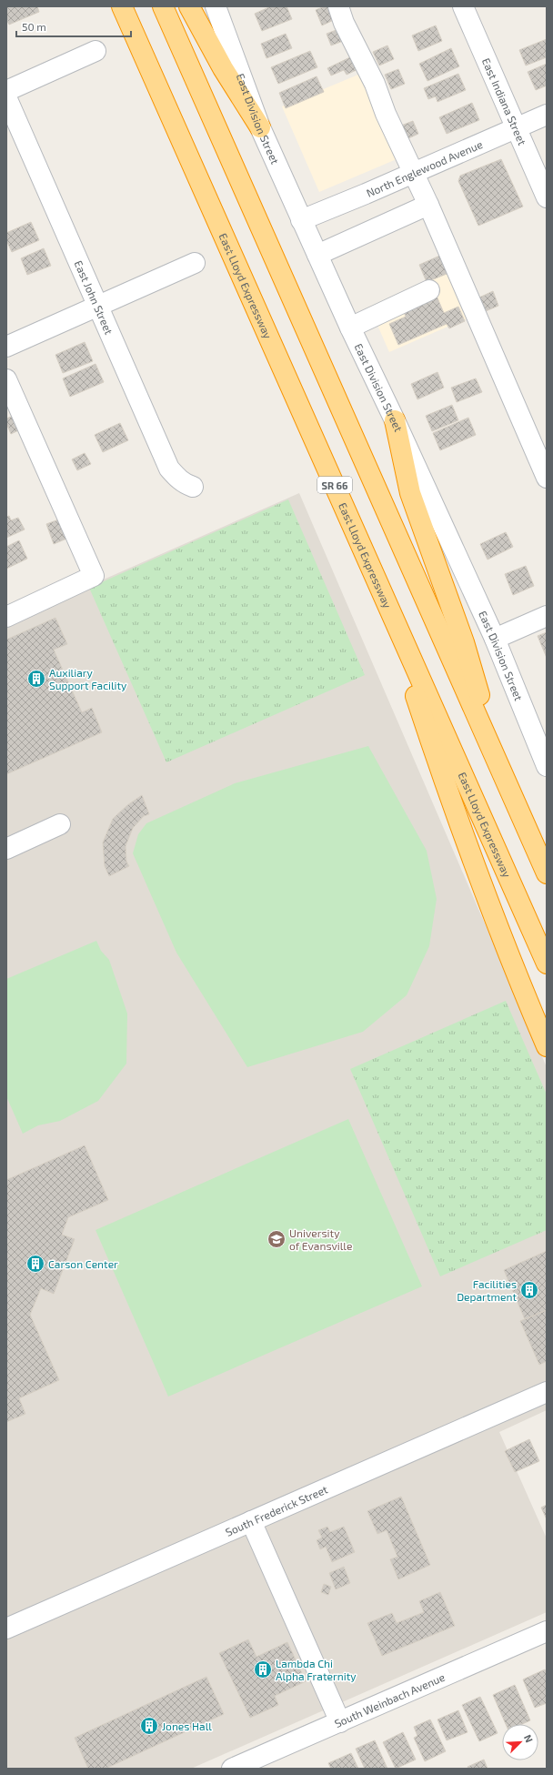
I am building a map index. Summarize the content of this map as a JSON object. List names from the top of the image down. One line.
{"streets":{"highway":["East Lloyd Expressway","SR 66"],"street":["East Indiana Street","East Division Street","North Englewood Avenue","East John Street","South Frederick Street","South Weinbach Avenue"]},"crossings":[["East Indiana Street","North Englewood Avenue"],["East Division Street","North Englewood Avenue"]],"places":{"building":["Auxiliary Support Facility","Carson Center","Facilities Department","Lambda Chi Alpha Fraternity","Jones Hall"],"school or university":["University of Evansville"]},"scale_bar":"50 m","north":"top right"}
